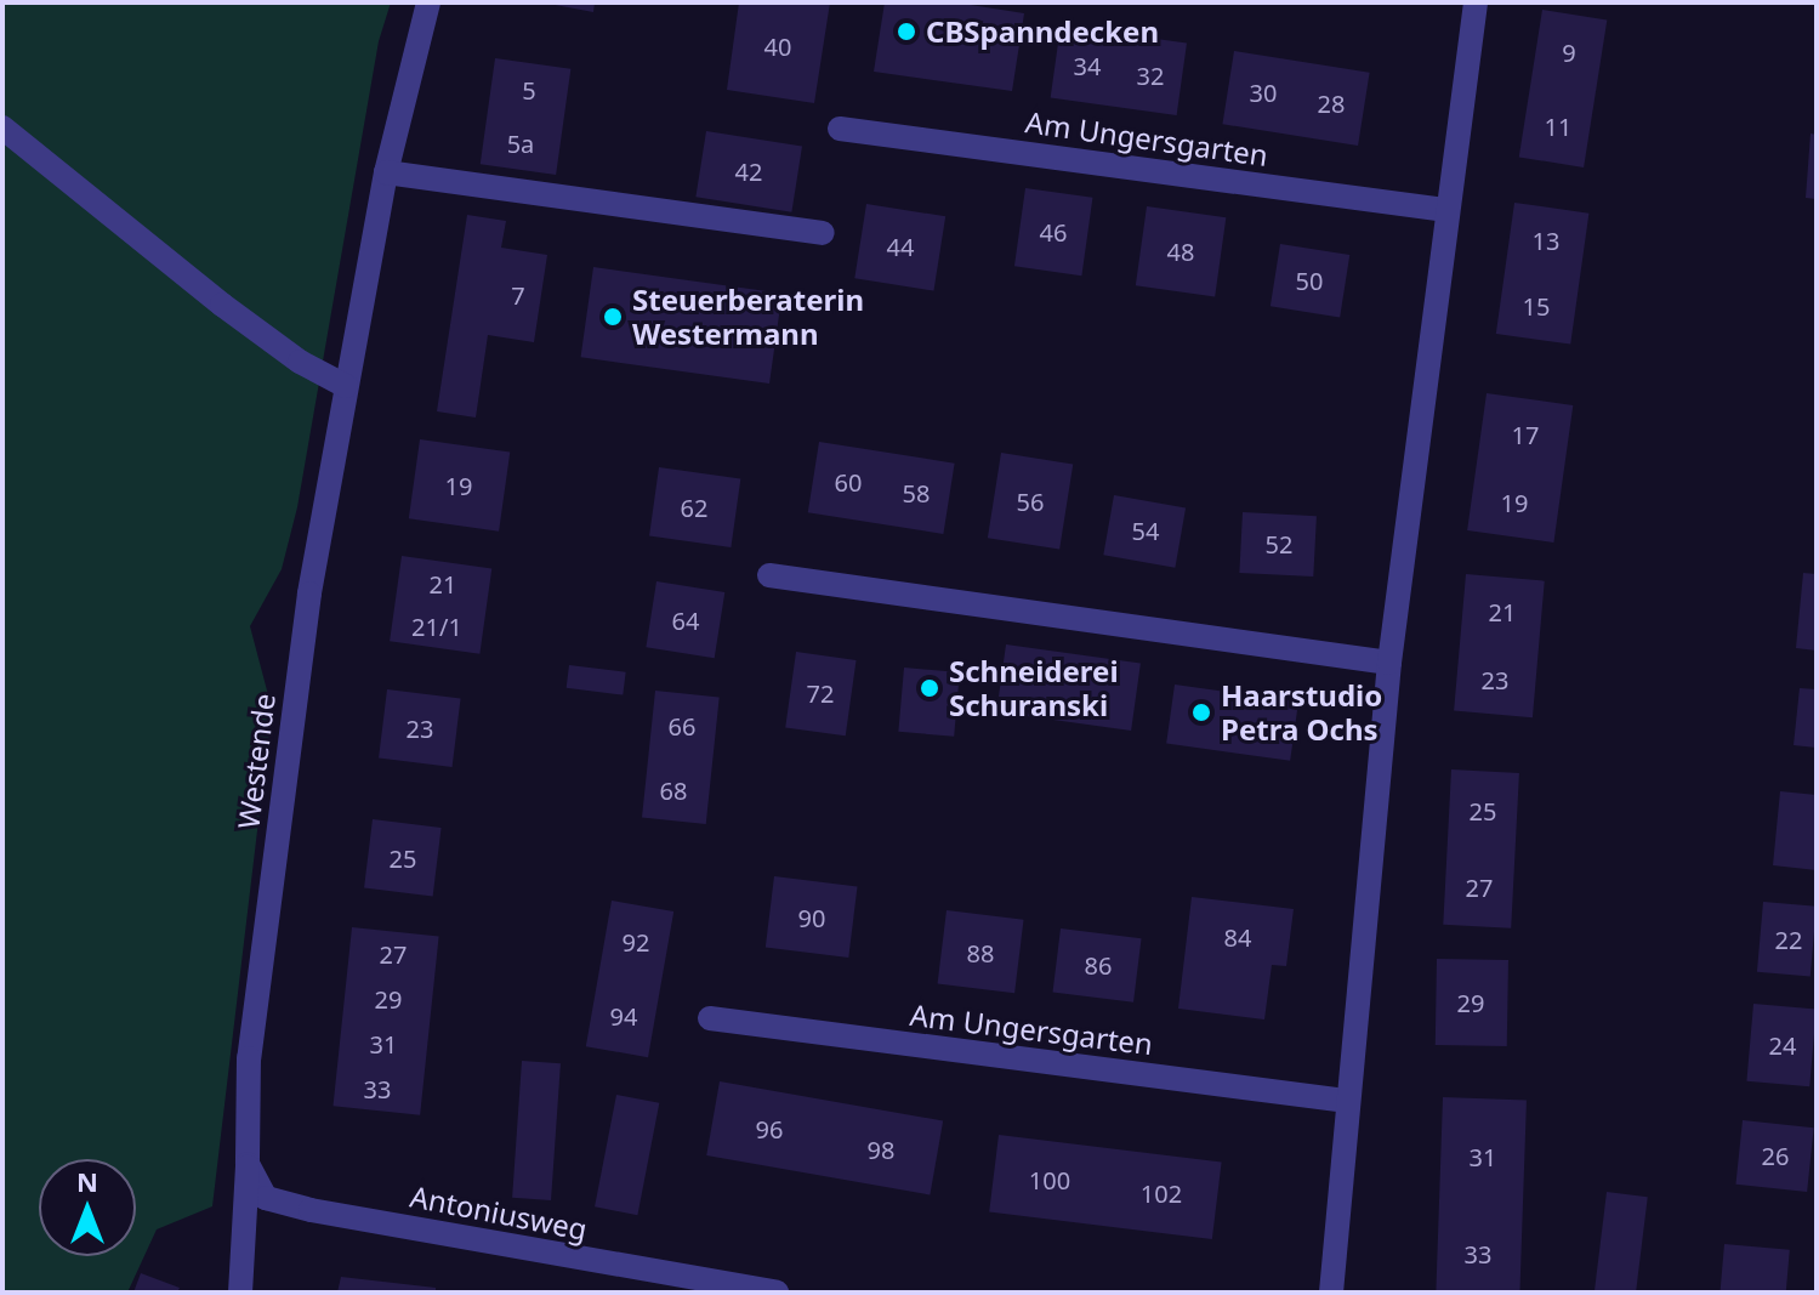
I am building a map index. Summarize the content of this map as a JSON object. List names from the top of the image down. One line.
{"streets":{"street":["Am Ungersgarten","Westende","Antoniusweg"]},"crossings":[["Westende","Antoniusweg"]],"places":["CBSpanndecken","Steuerberaterin Westermann","Schneiderei Schuranski","Haarstudio Petra Ochs"],"house_numbers":["40","9","34","32","5","30","28","11","5a","42","46","13","44","48","50","7","15","17","60","19","58","56","19","62","54","52","21","21","64","21/1","23","72","66","23","68","25","25","27","90","84","22","92","88","27","86","29","29","94","31","24","33","96","98","26","31","100","102","33"],"north":"top"}
